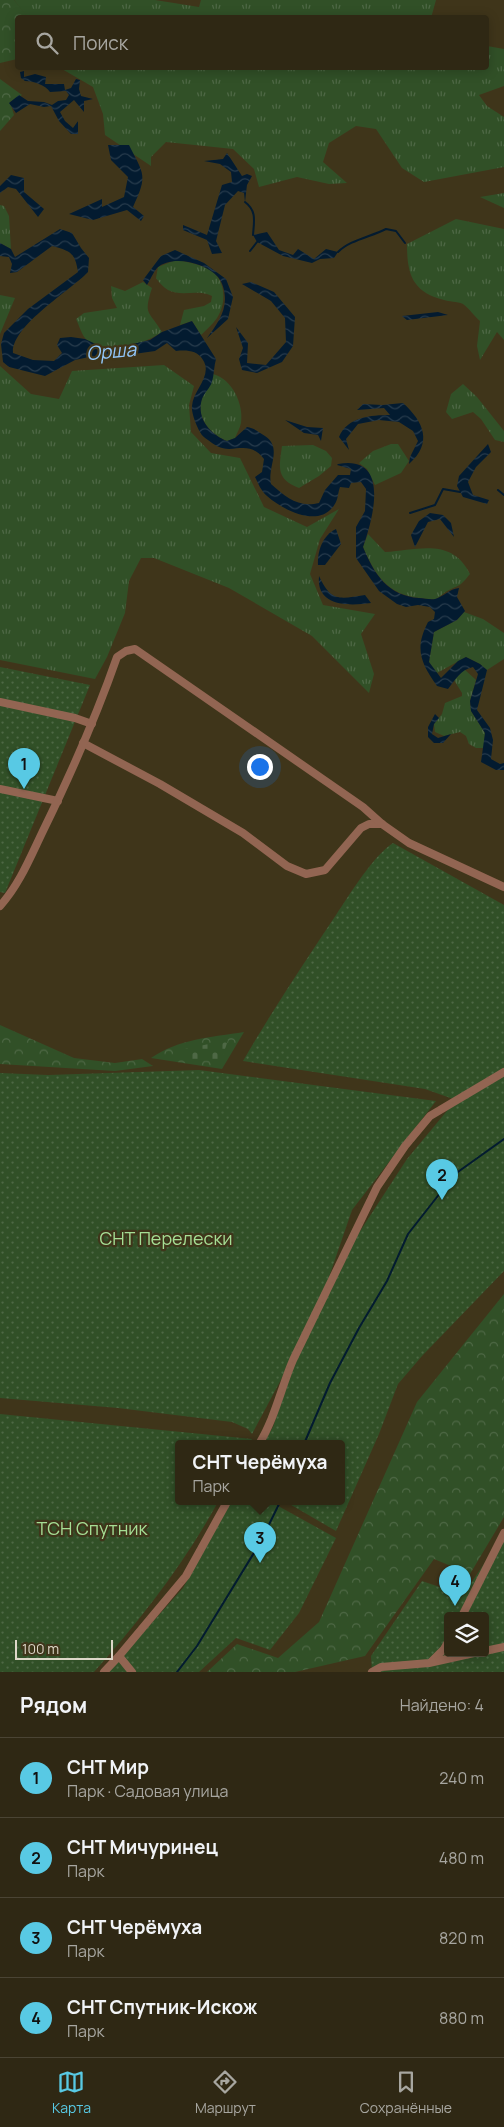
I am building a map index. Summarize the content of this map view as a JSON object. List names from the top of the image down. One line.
{"water":["Орша"],"parks":["СНТ Перелески","ТСН Спутник"],"scale_bar":"100 m","page":{"search":"Поиск","pins":["1","2","3","4"],"popup":["СНТ Черёмуха","Парк"],"scale":"100 m","heading":["Рядом","Найдено: 4"],"list":[{"mark":"1","name":"СНТ Мир","note":"Парк · Садовая улица","value":"240 m"},{"mark":"2","name":"СНТ Мичуринец","note":"Парк","value":"480 m"},{"mark":"3","name":"СНТ Черёмуха","note":"Парк","value":"820 m"},{"mark":"4","name":"СНТ Спутник-Искож","note":"Парк","value":"880 m"}],"nav":["Карта","Маршрут","Сохранённые"]}}
